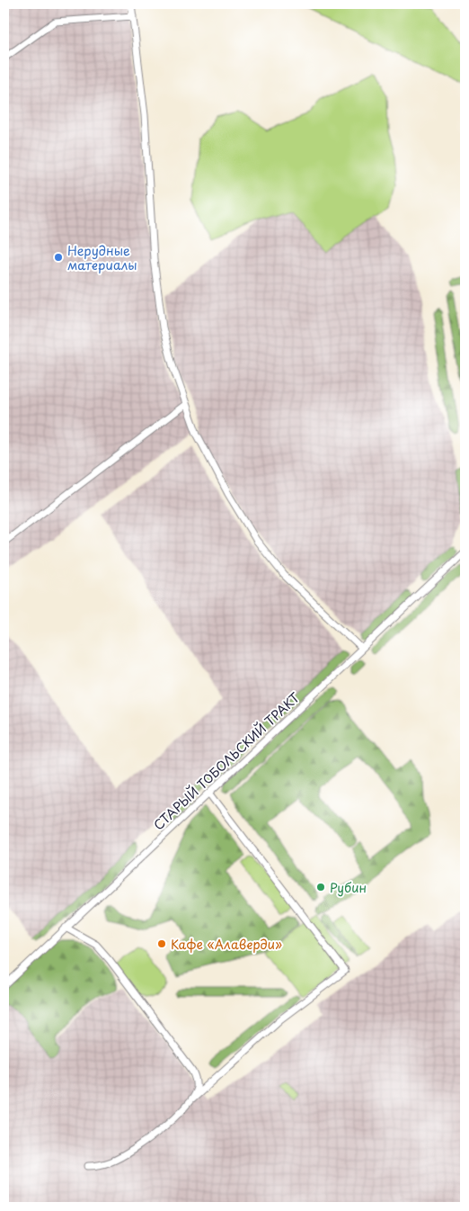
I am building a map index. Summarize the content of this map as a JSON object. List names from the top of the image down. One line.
{"streets":{"street":["СТАРЫЙ ТОБОЛЬСКИЙ ТРАКТ"]},"places":["Нерудные материалы","Рубин","Кафе «Алаверди»"]}
